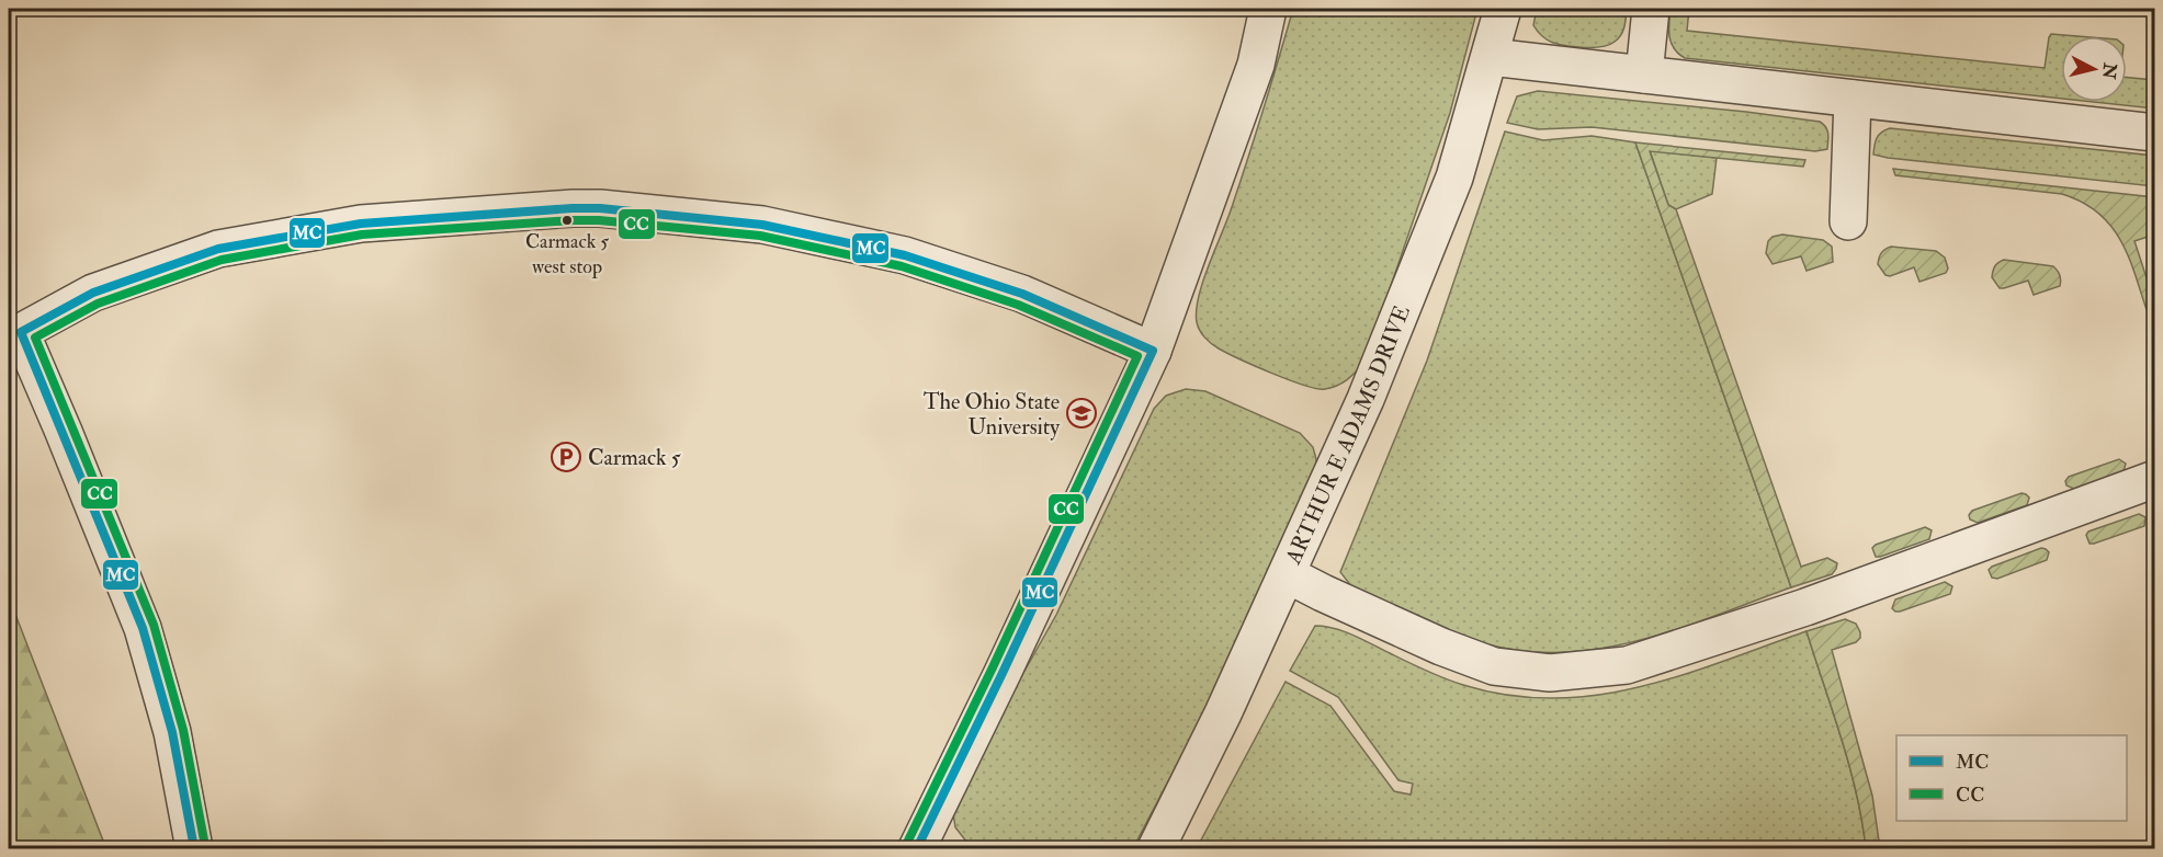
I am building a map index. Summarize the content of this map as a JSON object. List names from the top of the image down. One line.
{"streets":{"street":["ARTHUR E ADAMS DRIVE"]},"places":{"other":["Carmack 5 west stop"],"school or university":["The Ohio State University"],"parking":["Carmack 5"]},"lines":["transit line MC","transit line CC"],"legend":["MC","CC"],"north":"right"}
